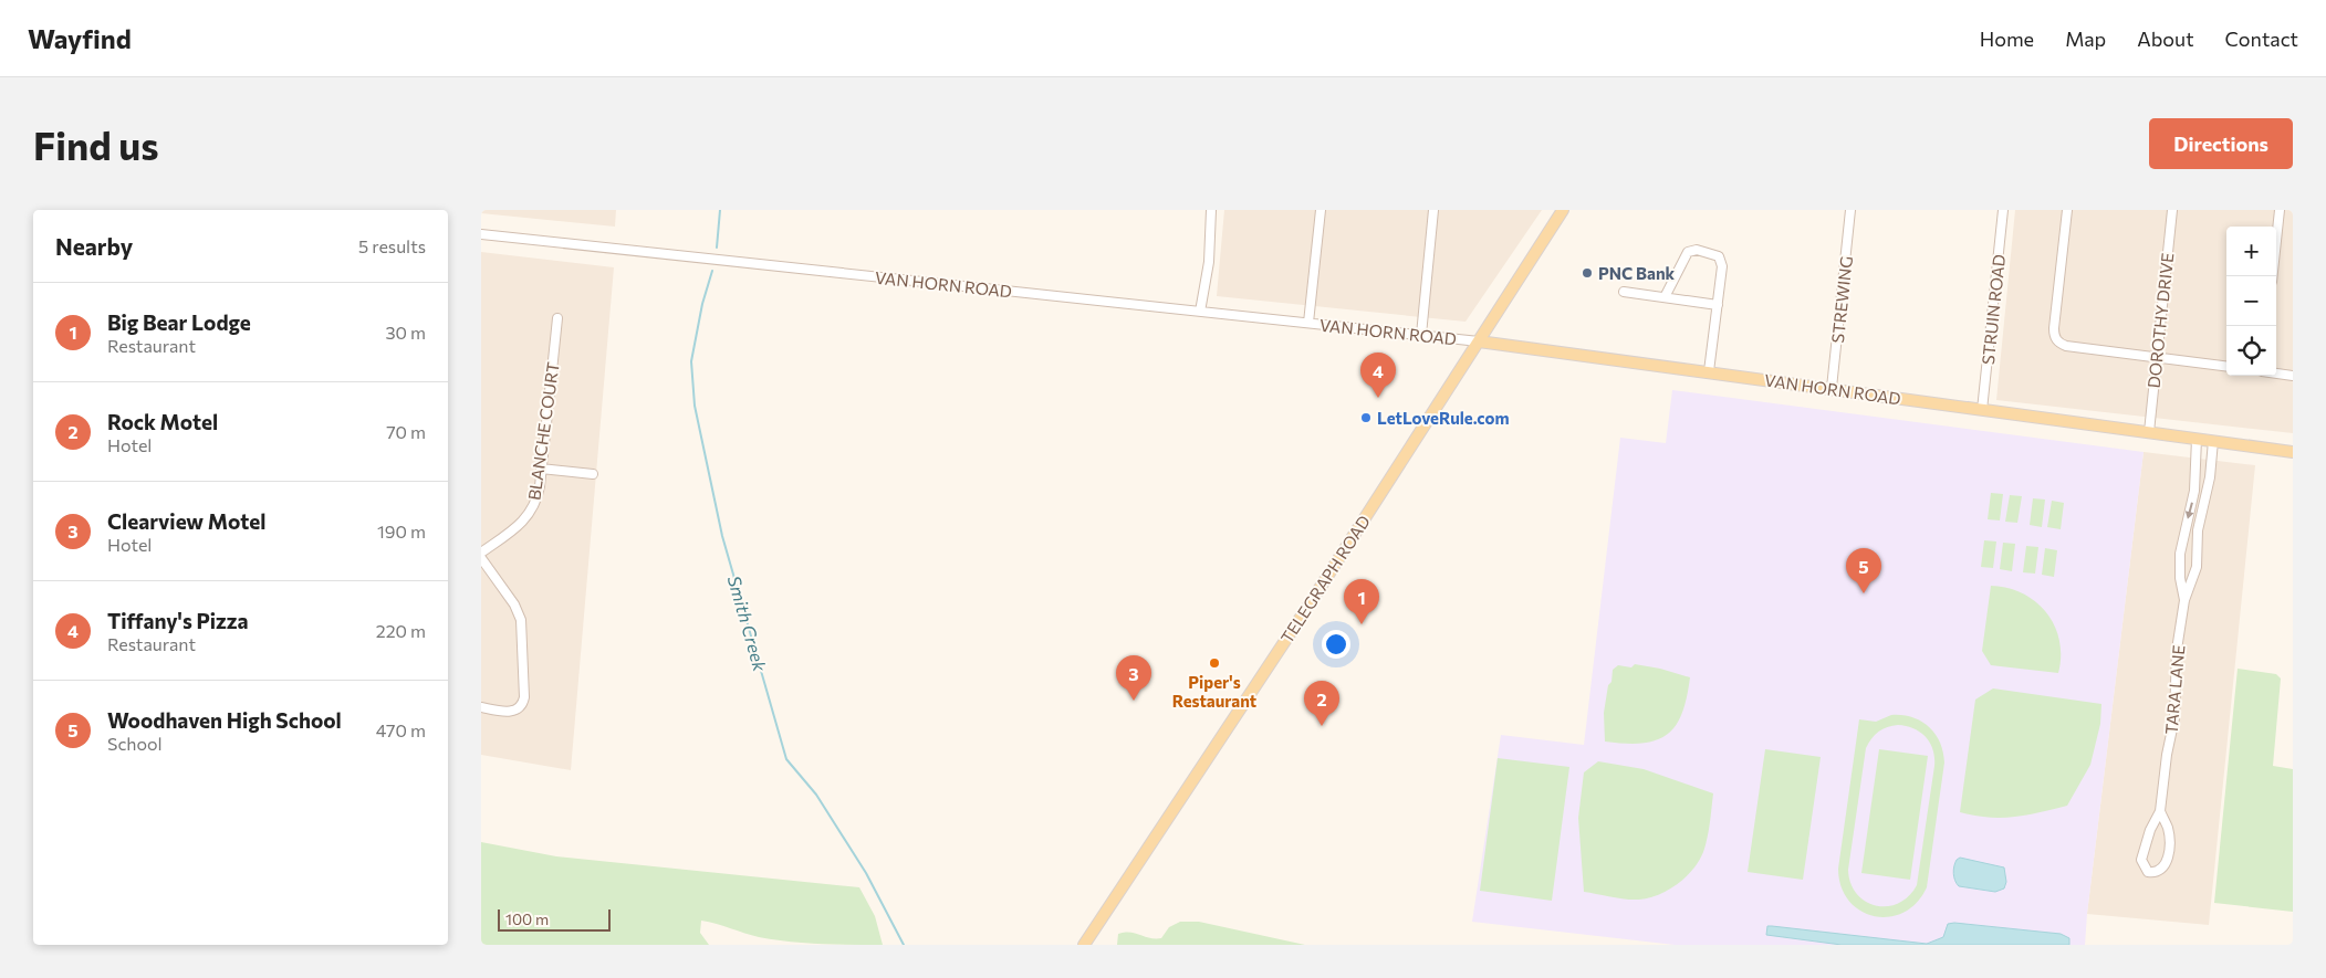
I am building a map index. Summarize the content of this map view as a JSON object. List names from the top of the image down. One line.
{"streets":{"main road":["VAN HORN ROAD","TELEGRAPH ROAD"],"street":["STREWING","STRUIN ROAD","DOROTHY DRIVE","BLANCHE COURT","TARA LANE"]},"crossings":[["VAN HORN ROAD","STREWING"],["VAN HORN ROAD","STRUIN ROAD"],["VAN HORN ROAD","DOROTHY DRIVE"],["VAN HORN ROAD","TELEGRAPH ROAD"],["VAN HORN ROAD","TARA LANE"]],"water":["Smith Creek"],"places":["PNC Bank","LetLoveRule.com","Piper's Restaurant"],"scale_bar":"100 m","page":{"header":"Wayfind","nav":["Home","Map","About","Contact"],"buttons":"Directions","title":"Find us","heading":["Nearby","5 results"],"map_buttons":["+","−"],"list":[{"mark":"1","name":"Big Bear Lodge","note":"Restaurant","value":"30 m"},{"mark":"2","name":"Rock Motel","note":"Hotel","value":"70 m"},{"mark":"3","name":"Clearview Motel","note":"Hotel","value":"190 m"},{"mark":"4","name":"Tiffany's Pizza","note":"Restaurant","value":"220 m"},{"mark":"5","name":"Woodhaven High School","note":"School","value":"470 m"}],"pins":["4","5","1","3","2"],"scale":"100 m"}}
